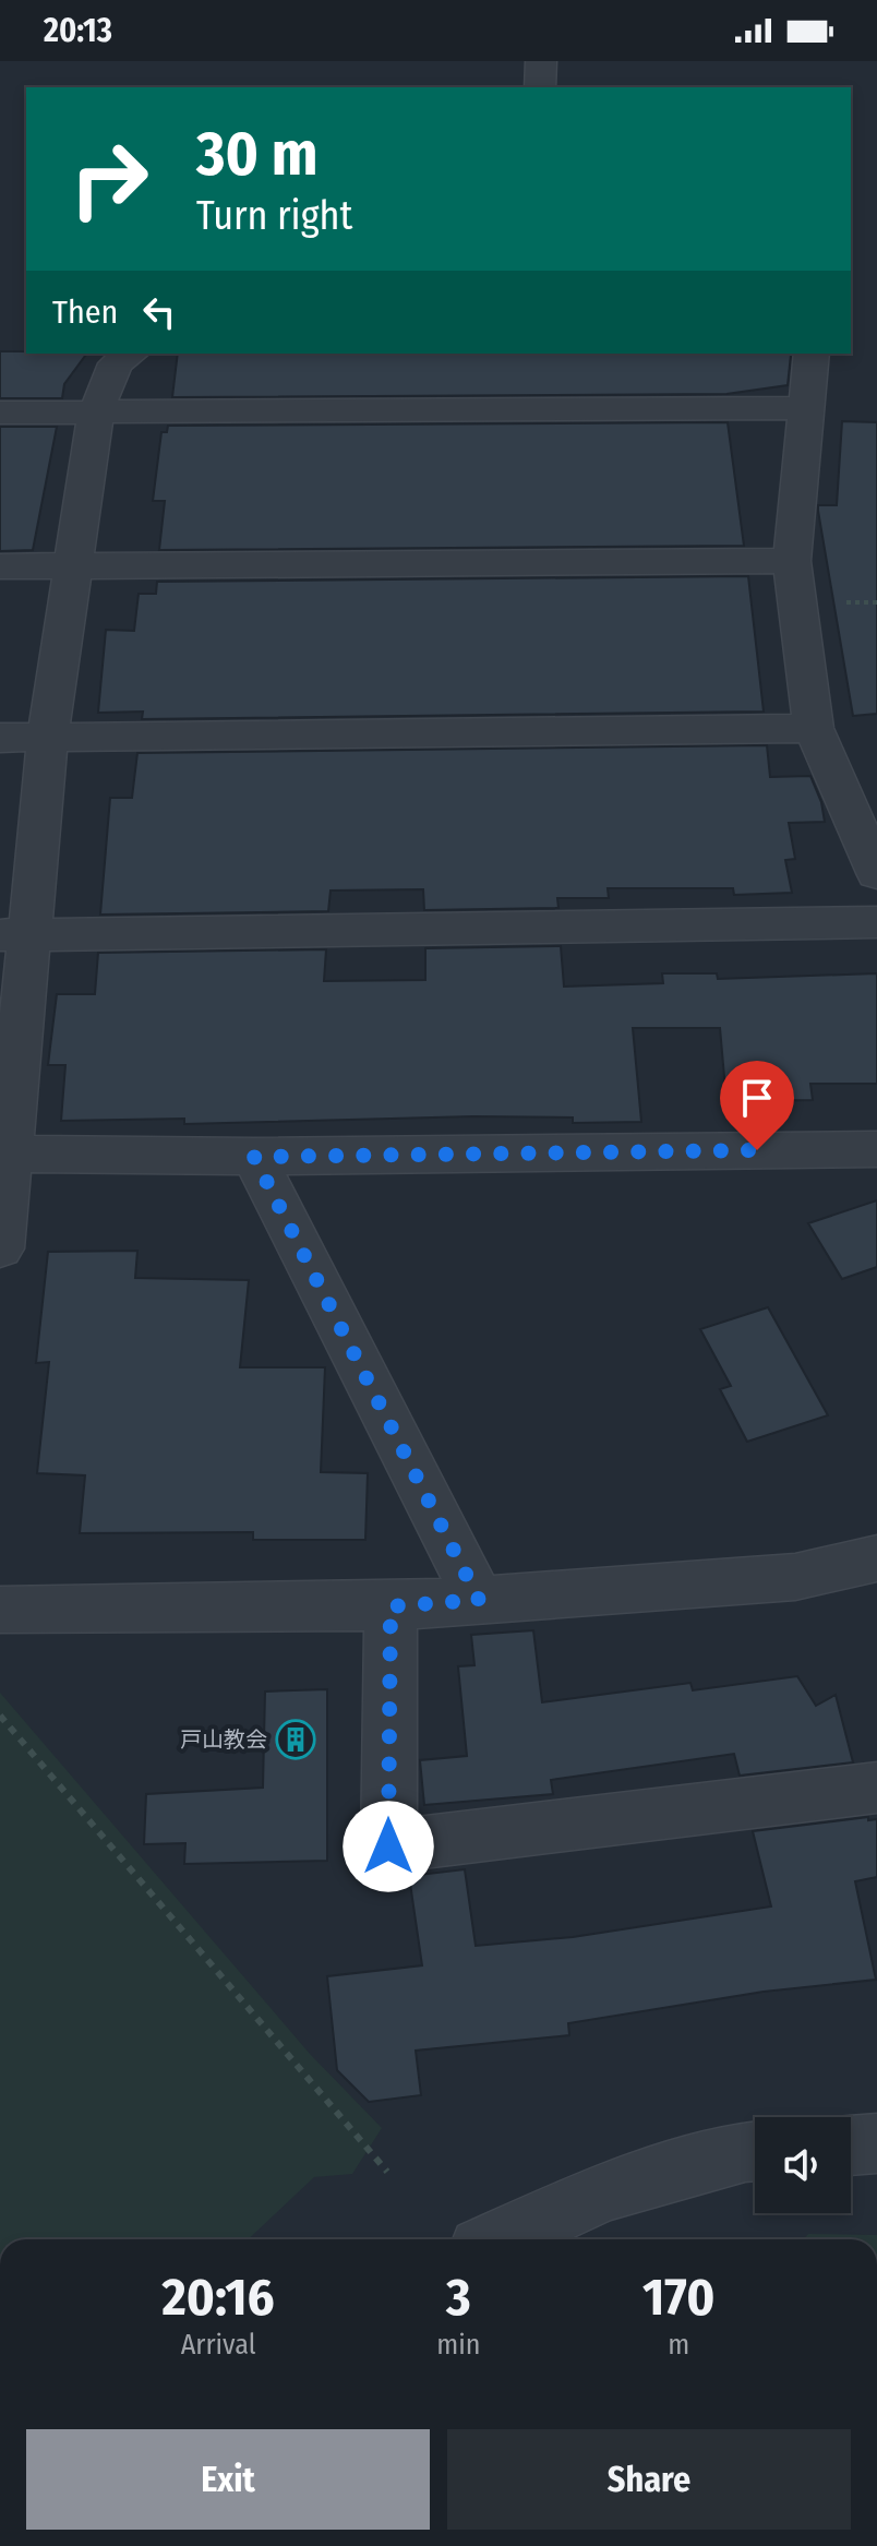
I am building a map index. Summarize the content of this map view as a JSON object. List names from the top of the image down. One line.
{"places":{"building":["戸山教会"]},"page":{"status":"20:13","turn":["30 m","Turn right"],"then":"Then","eta":["20:16","Arrival","3","min","170","m"],"buttons":["Exit","Share"]}}
